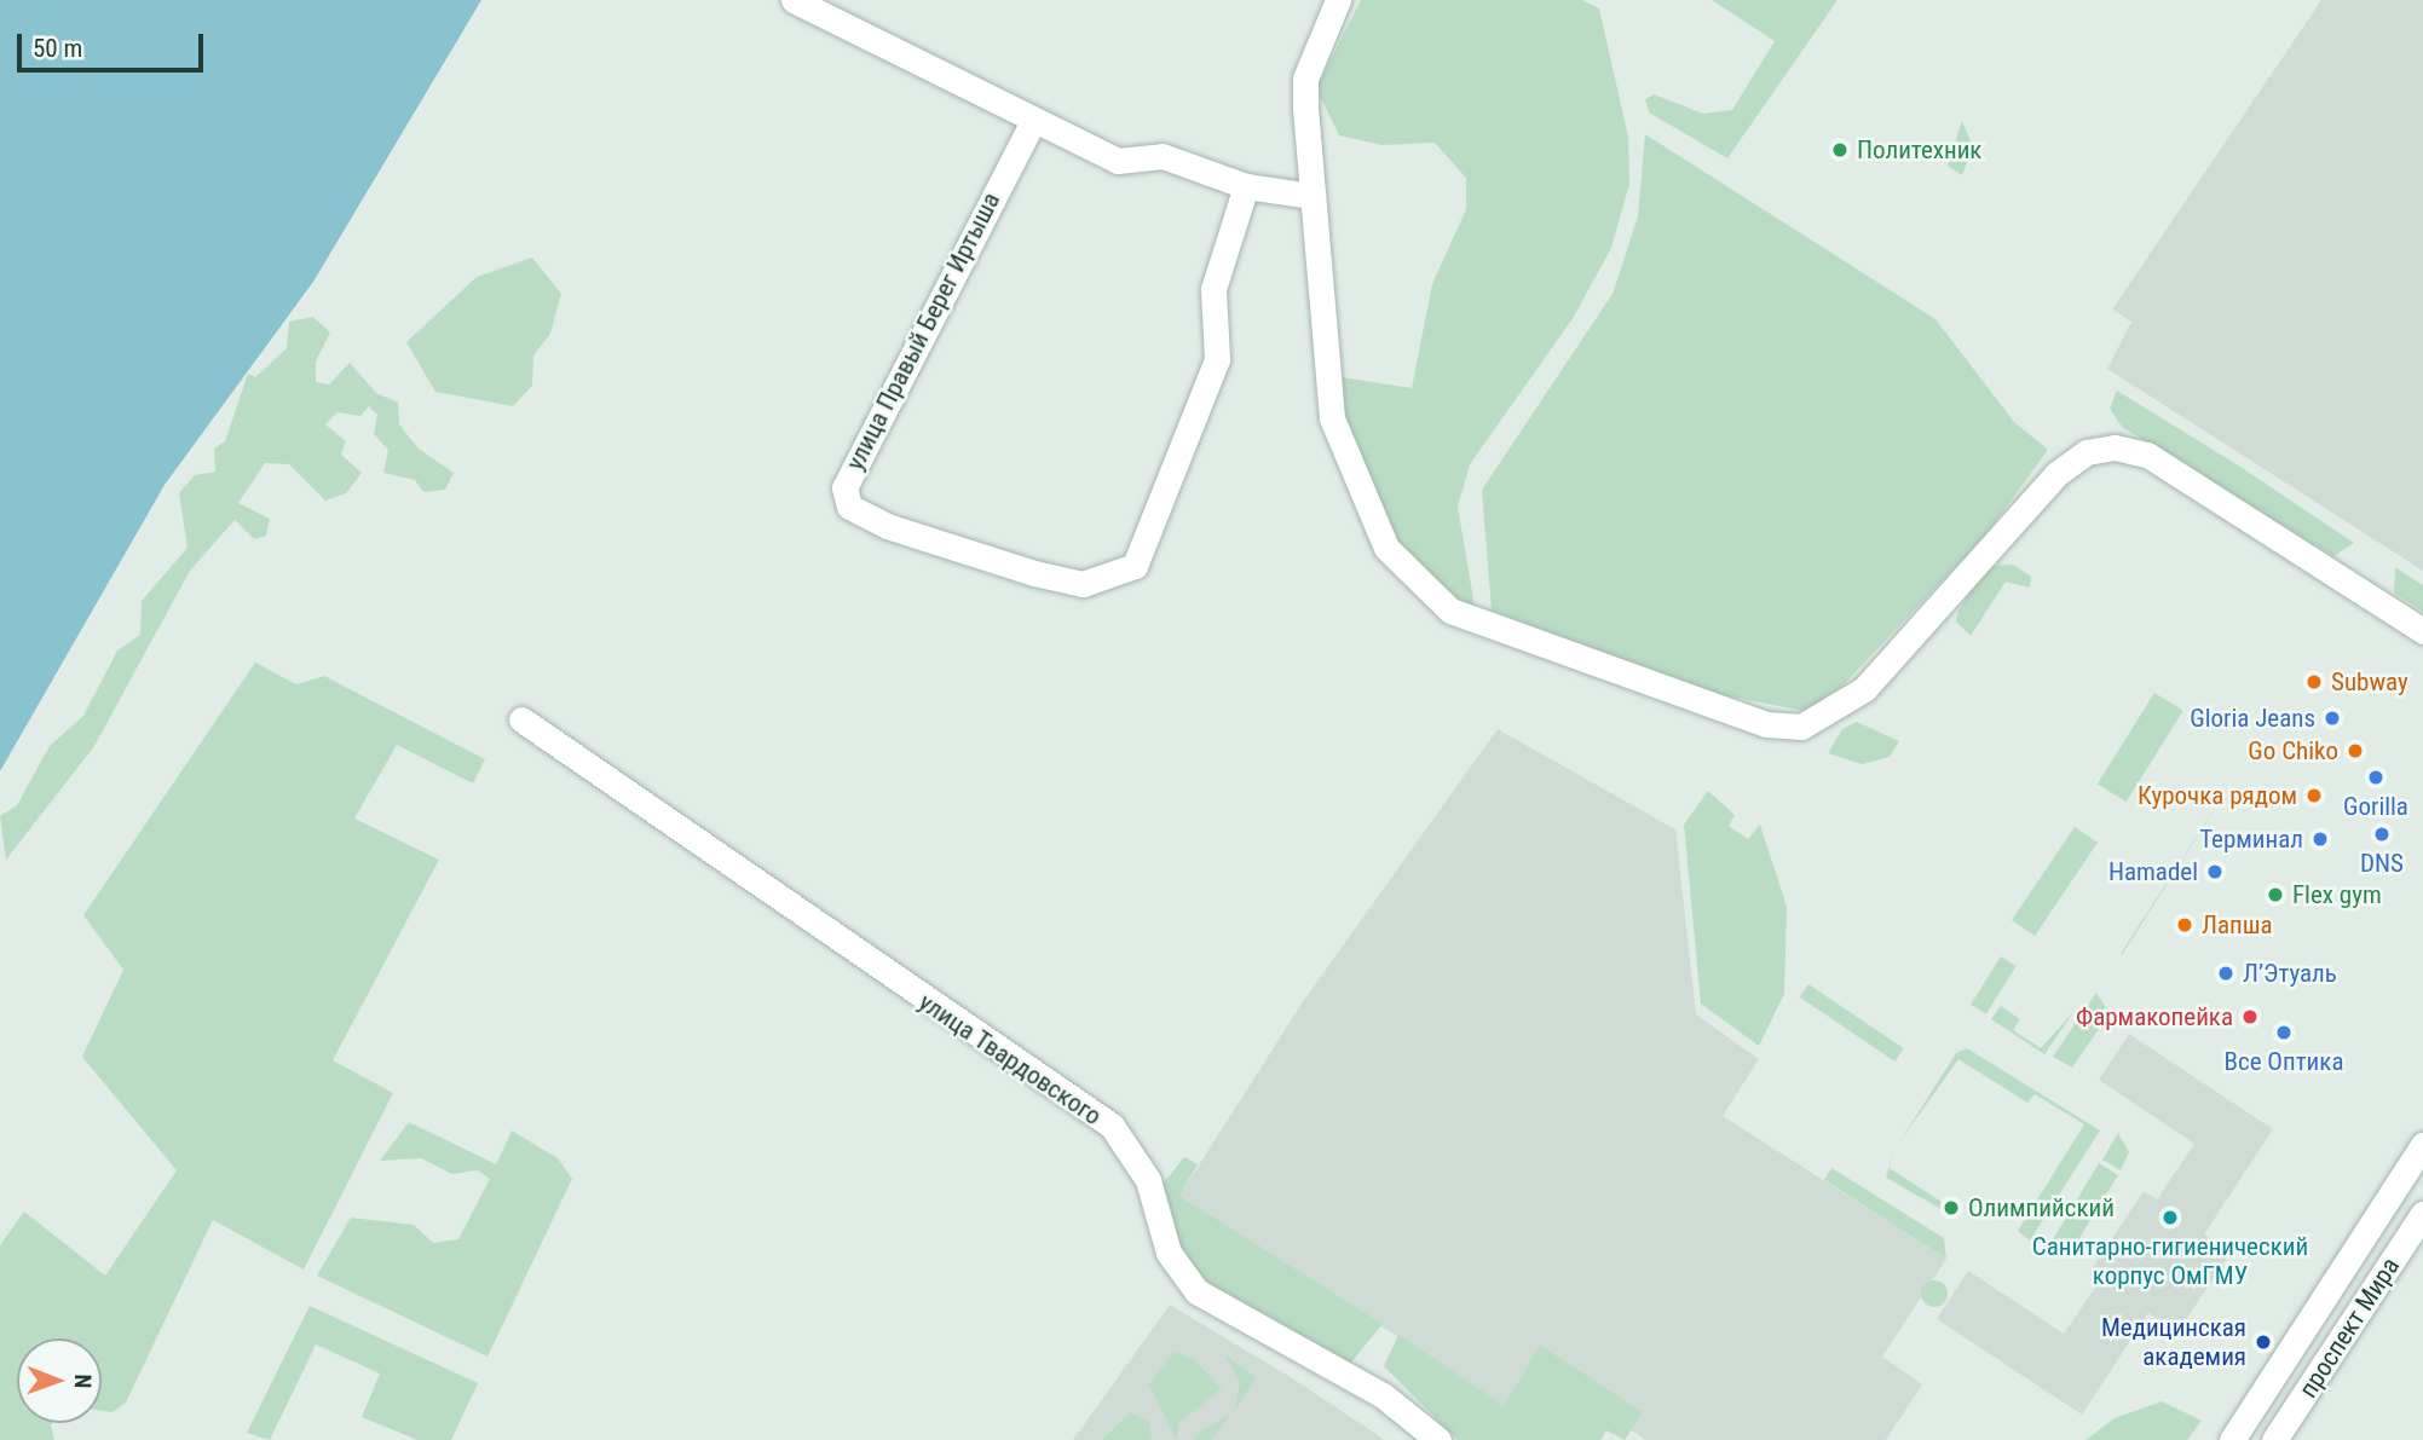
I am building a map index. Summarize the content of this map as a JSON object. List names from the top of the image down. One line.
{"streets":{"street":["улица Правый Берег Иртыша","улица Твардовского","проспект Мира"]},"places":["Политехник","Subway","Gloria Jeans","Go Chiko","Gorilla","Курочка рядом","DNS","Терминал","Hamadel","Flex gym","Лапша","Л’Этуаль","Фармакопейка","Все Оптика","Олимпийский","Санитарно-гигиенический корпус ОмГМУ","Медицинская академия"],"scale_bar":"50 m","north":"right"}
